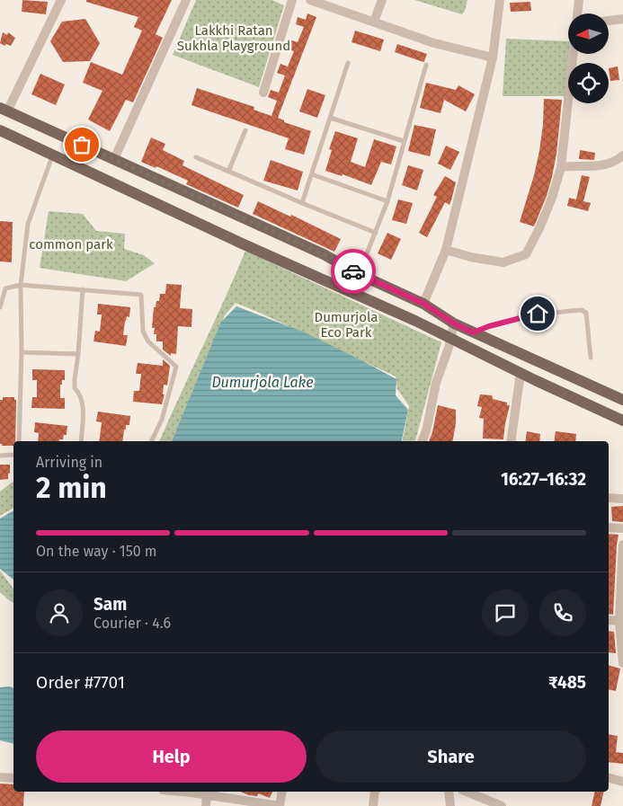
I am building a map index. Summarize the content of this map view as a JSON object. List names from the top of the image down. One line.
{"water":["Dumurjola Lake"],"parks":["Lakkhi Ratan Sukhla Playground","common park","Dumurjola Eco Park"],"north":"left","page":{"heading":["2 min","Arriving in","16:27–16:32"],"panel":["Sam","Courier · 4.6","Order #7701","₹485"],"bar":"On the way · 150 m","buttons":["Help","Share"]}}
